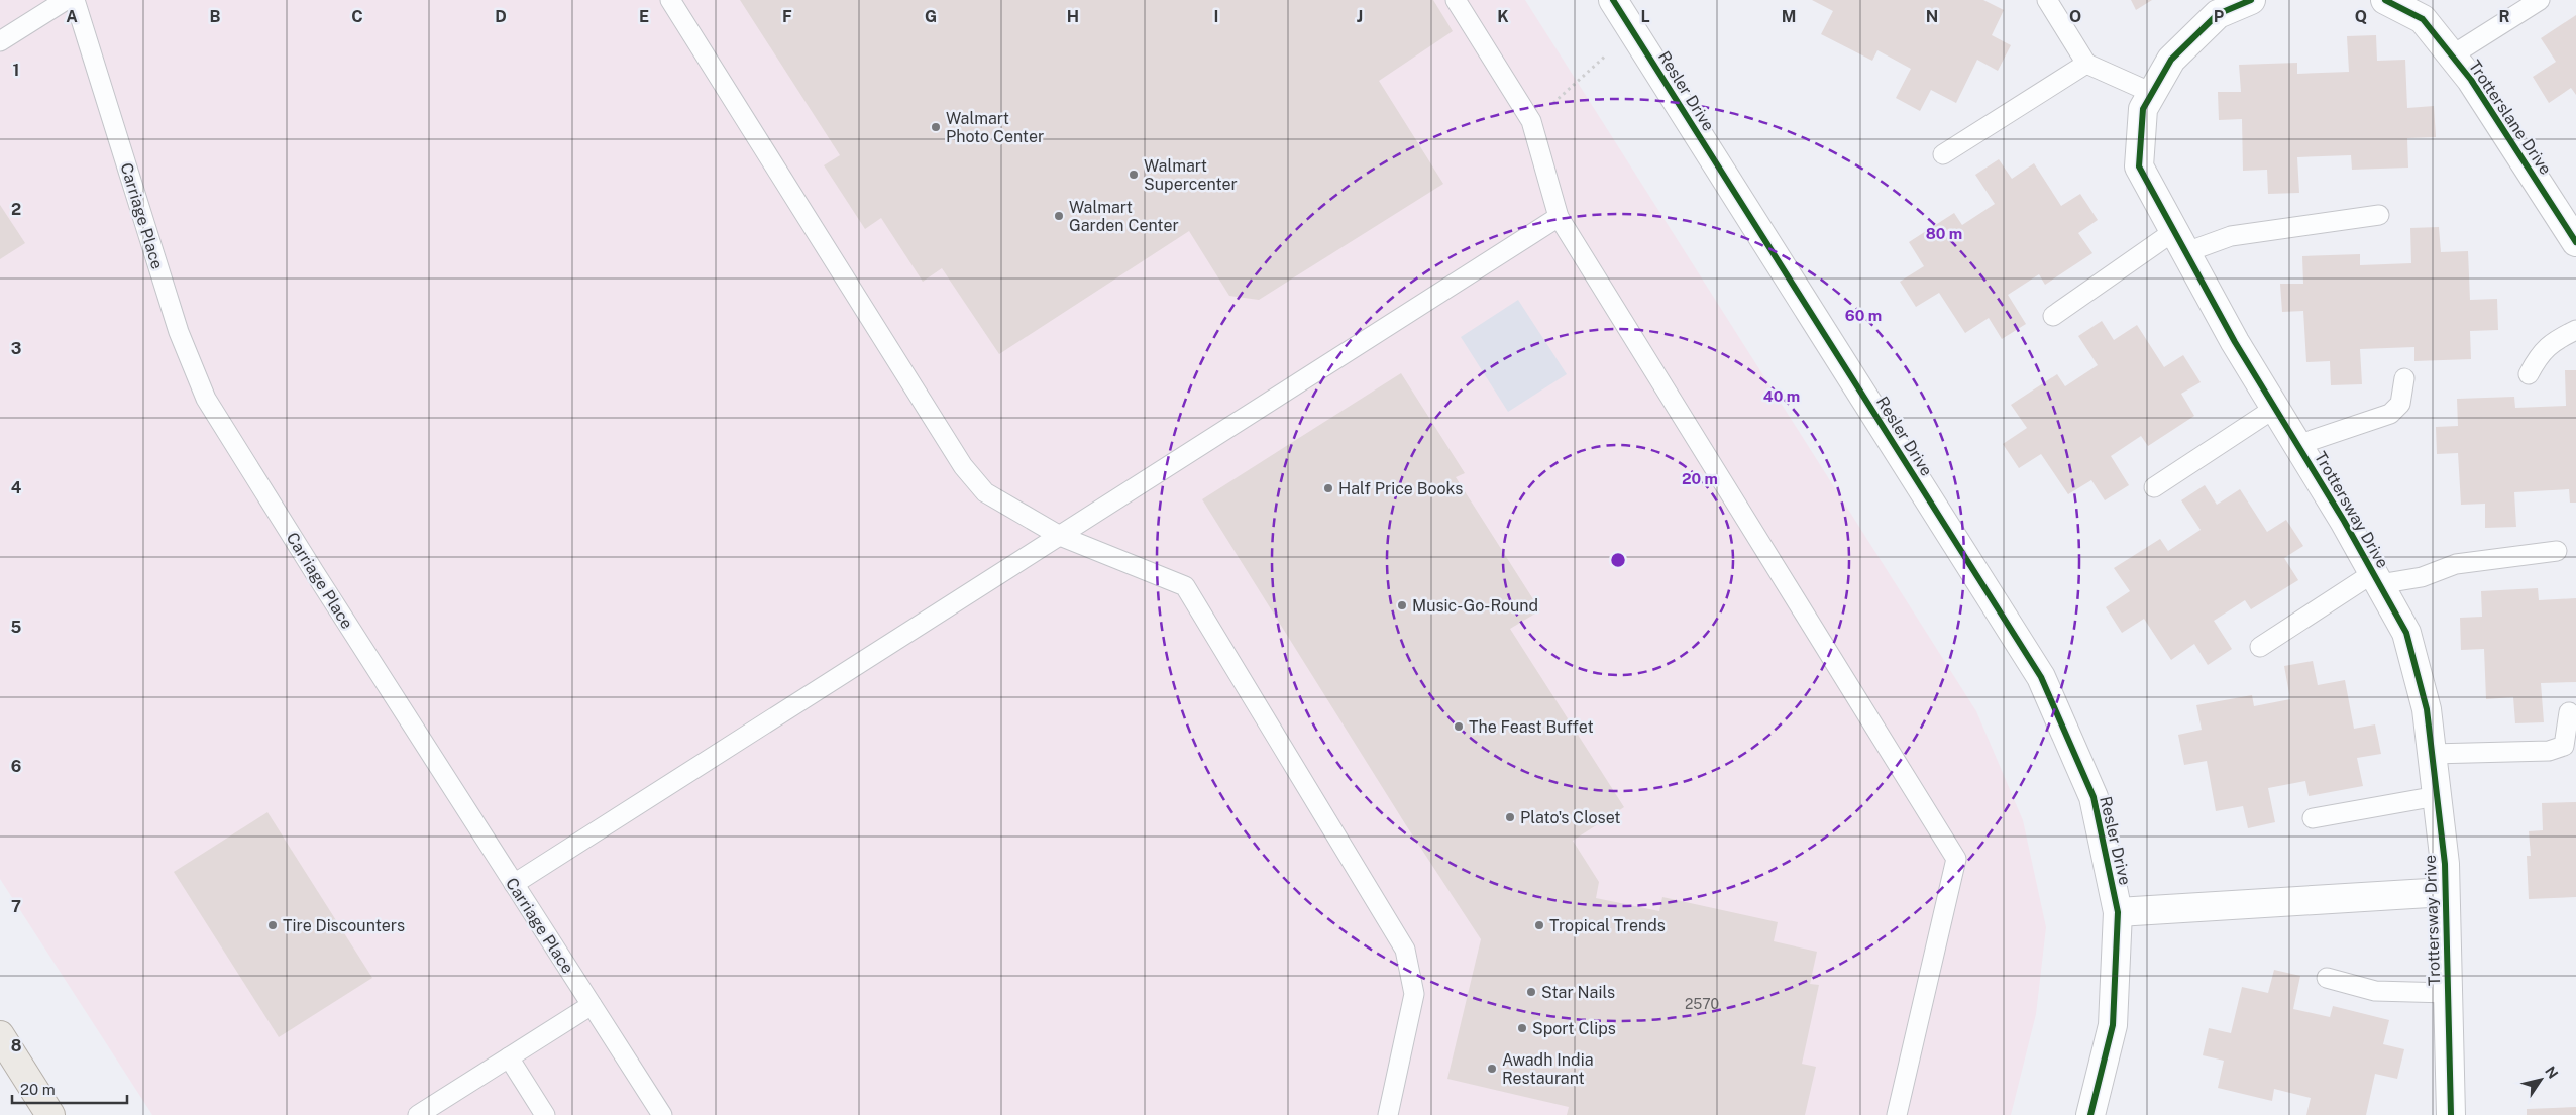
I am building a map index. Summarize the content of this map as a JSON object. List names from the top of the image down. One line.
{"streets":{"street":["Resler Drive","Trotterslane Drive","Trottersway Drive"],"lane":["Carriage Place"]},"crossings":[["Resler Drive","Trottersway Drive"]],"places":["Walmart Photo Center","Walmart Supercenter","Walmart Garden Center","Half Price Books","Music-Go-Round","The Feast Buffet","Plato's Closet","Tire Discounters","Tropical Trends","Star Nails","Sport Clips","Awadh India Restaurant"],"house_numbers":["2570"],"scale_bar":"20 m","north":"top right","grid":{"columns":["A","B","C","D","E","F","G","H","I","J","K","L","M","N","O","P","Q","R"],"rows":["1","2","3","4","5","6","7","8"]},"rings":["80 m","60 m","40 m","20 m"]}
